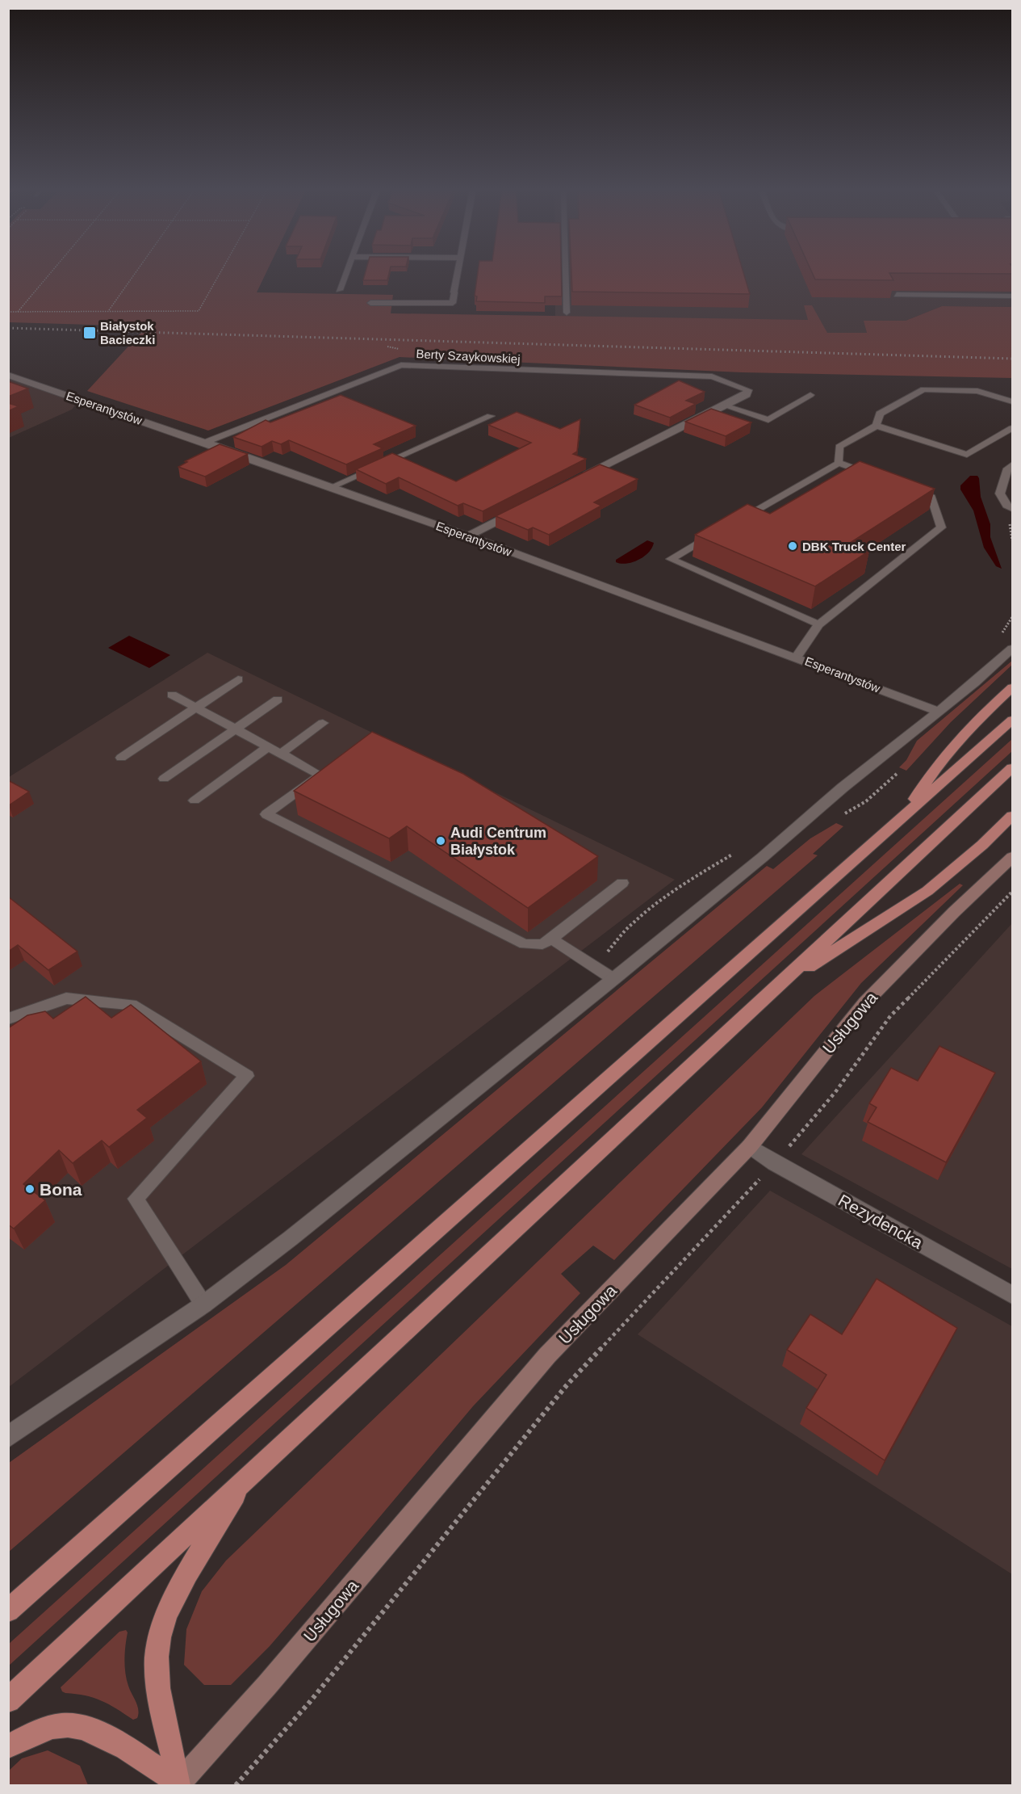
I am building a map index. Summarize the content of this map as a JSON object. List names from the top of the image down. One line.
{"streets":{"street":["Berty Szaykowskiej","Esperantystów","Usługowa","Rezydencka"]},"crossings":[["Berty Szaykowskiej","Esperantystów"],["Usługowa","Rezydencka"]],"places":{"transit":["Białystok Bacieczki"],"other":["DBK Truck Center","Audi Centrum Białystok","Bona"]}}
